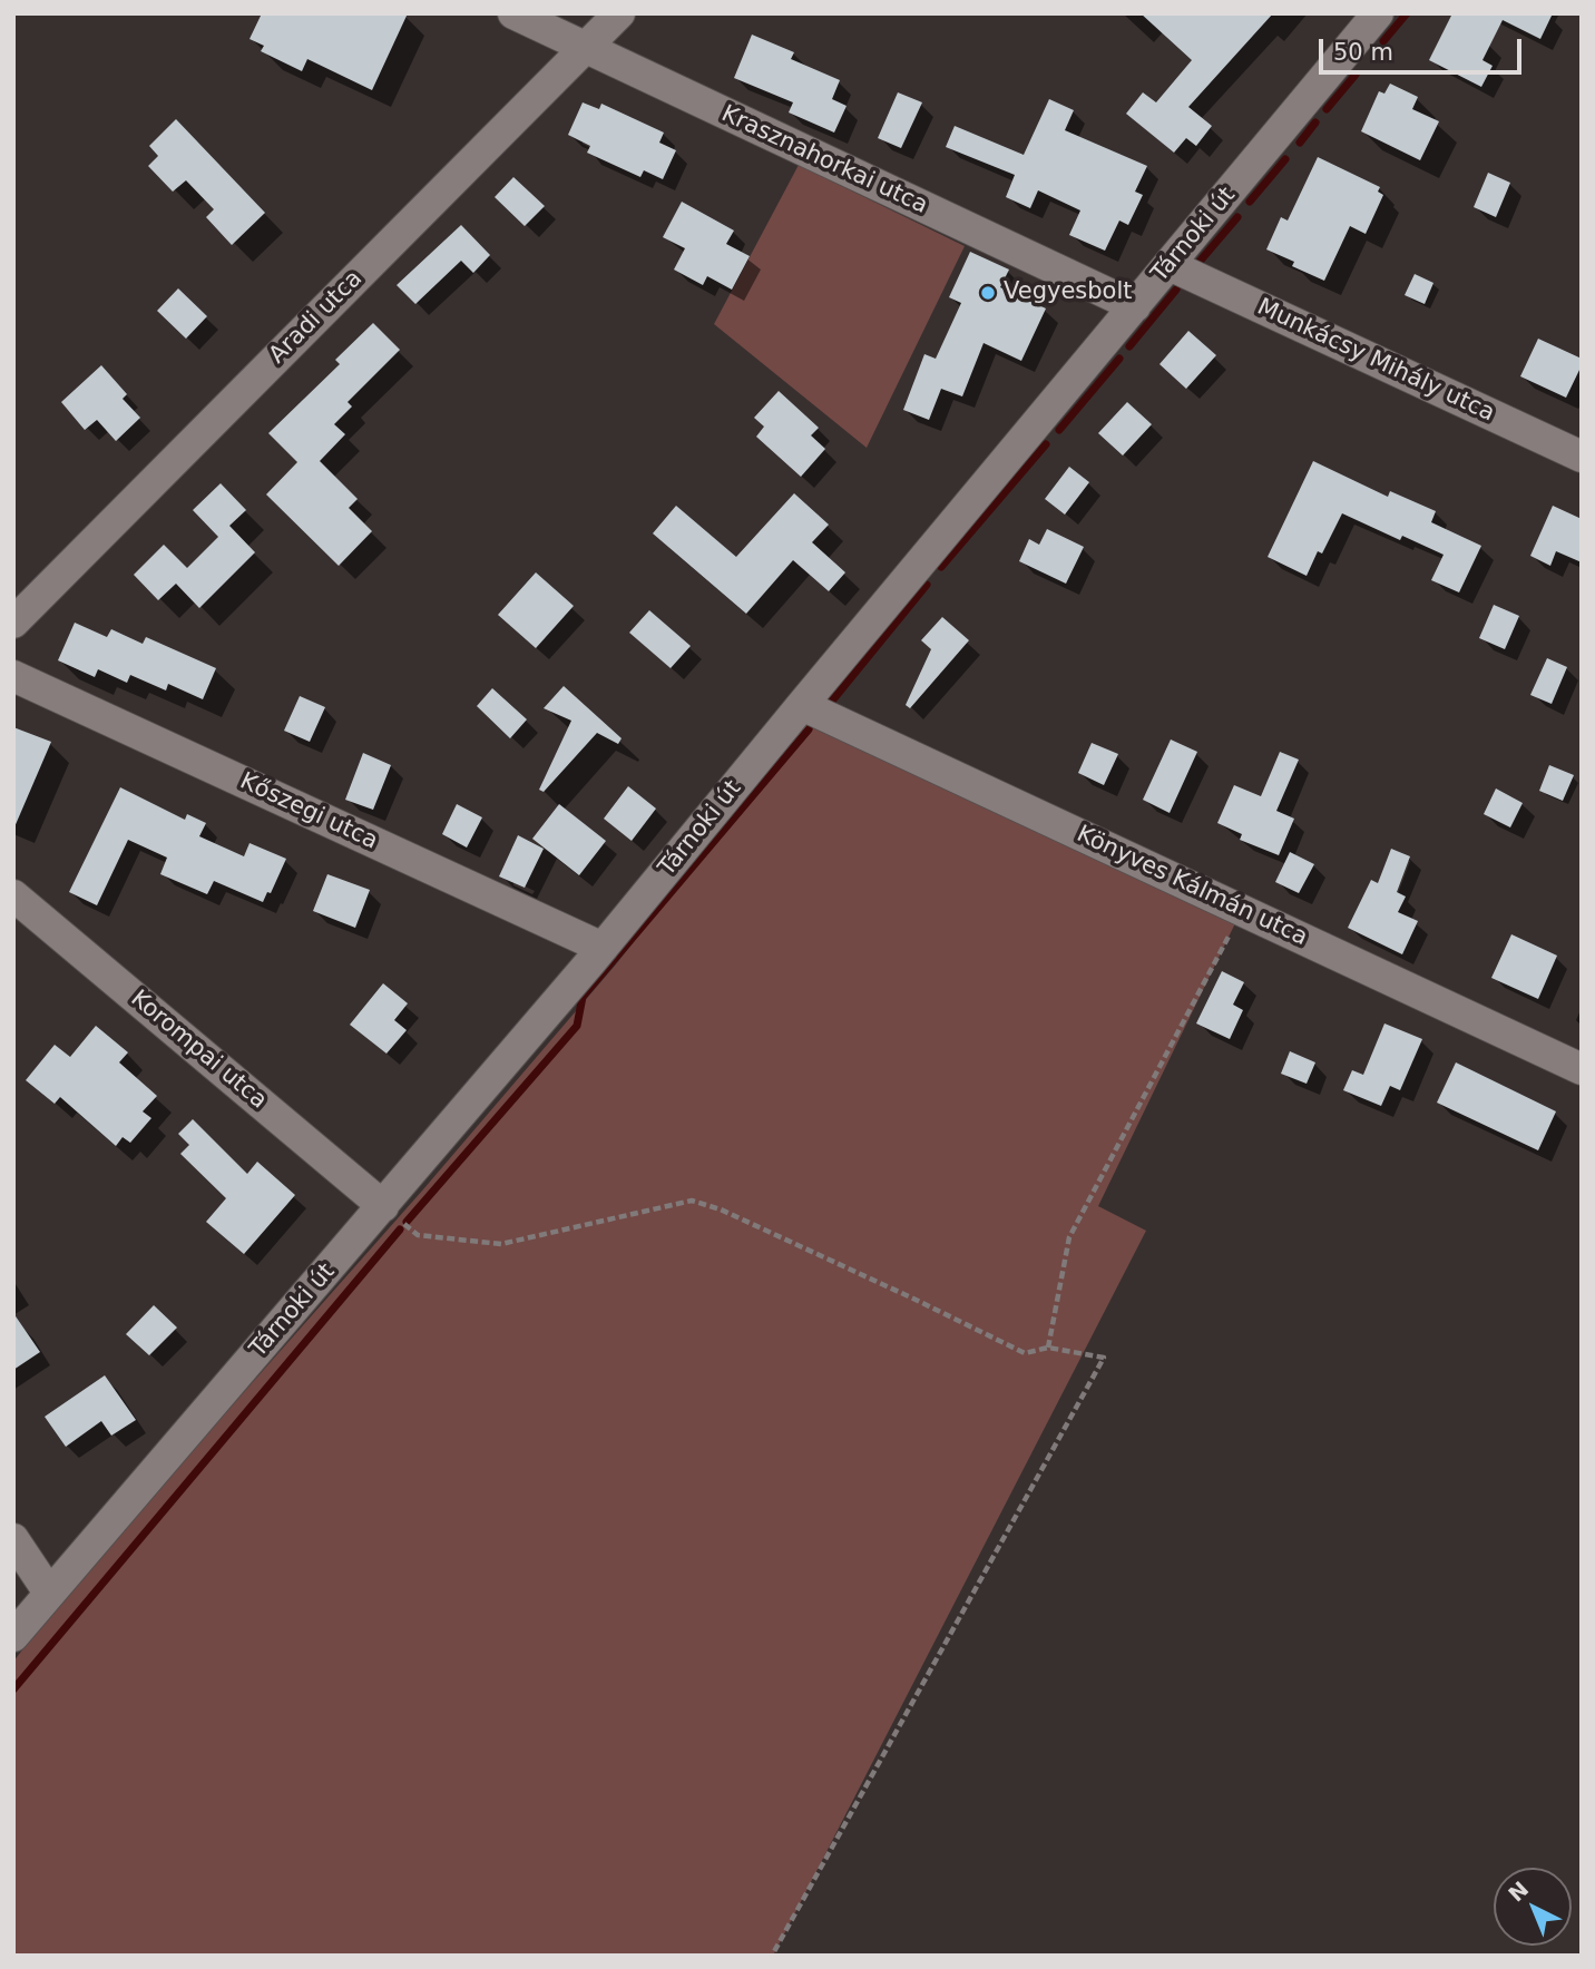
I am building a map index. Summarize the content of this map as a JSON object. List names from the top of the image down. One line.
{"streets":{"street":["Krasznahorkai utca","Tárnoki út","Aradi utca","Munkácsy Mihály utca","Kőszegi utca","Könyves Kálmán utca","Korompai utca"]},"crossings":[["Krasznahorkai utca","Tárnoki út"],["Krasznahorkai utca","Aradi utca"],["Tárnoki út","Munkácsy Mihály utca"],["Tárnoki út","Kőszegi utca"],["Tárnoki út","Könyves Kálmán utca"],["Tárnoki út","Korompai utca"]],"places":["Vegyesbolt"],"scale_bar":"50 m","north":"top left"}
